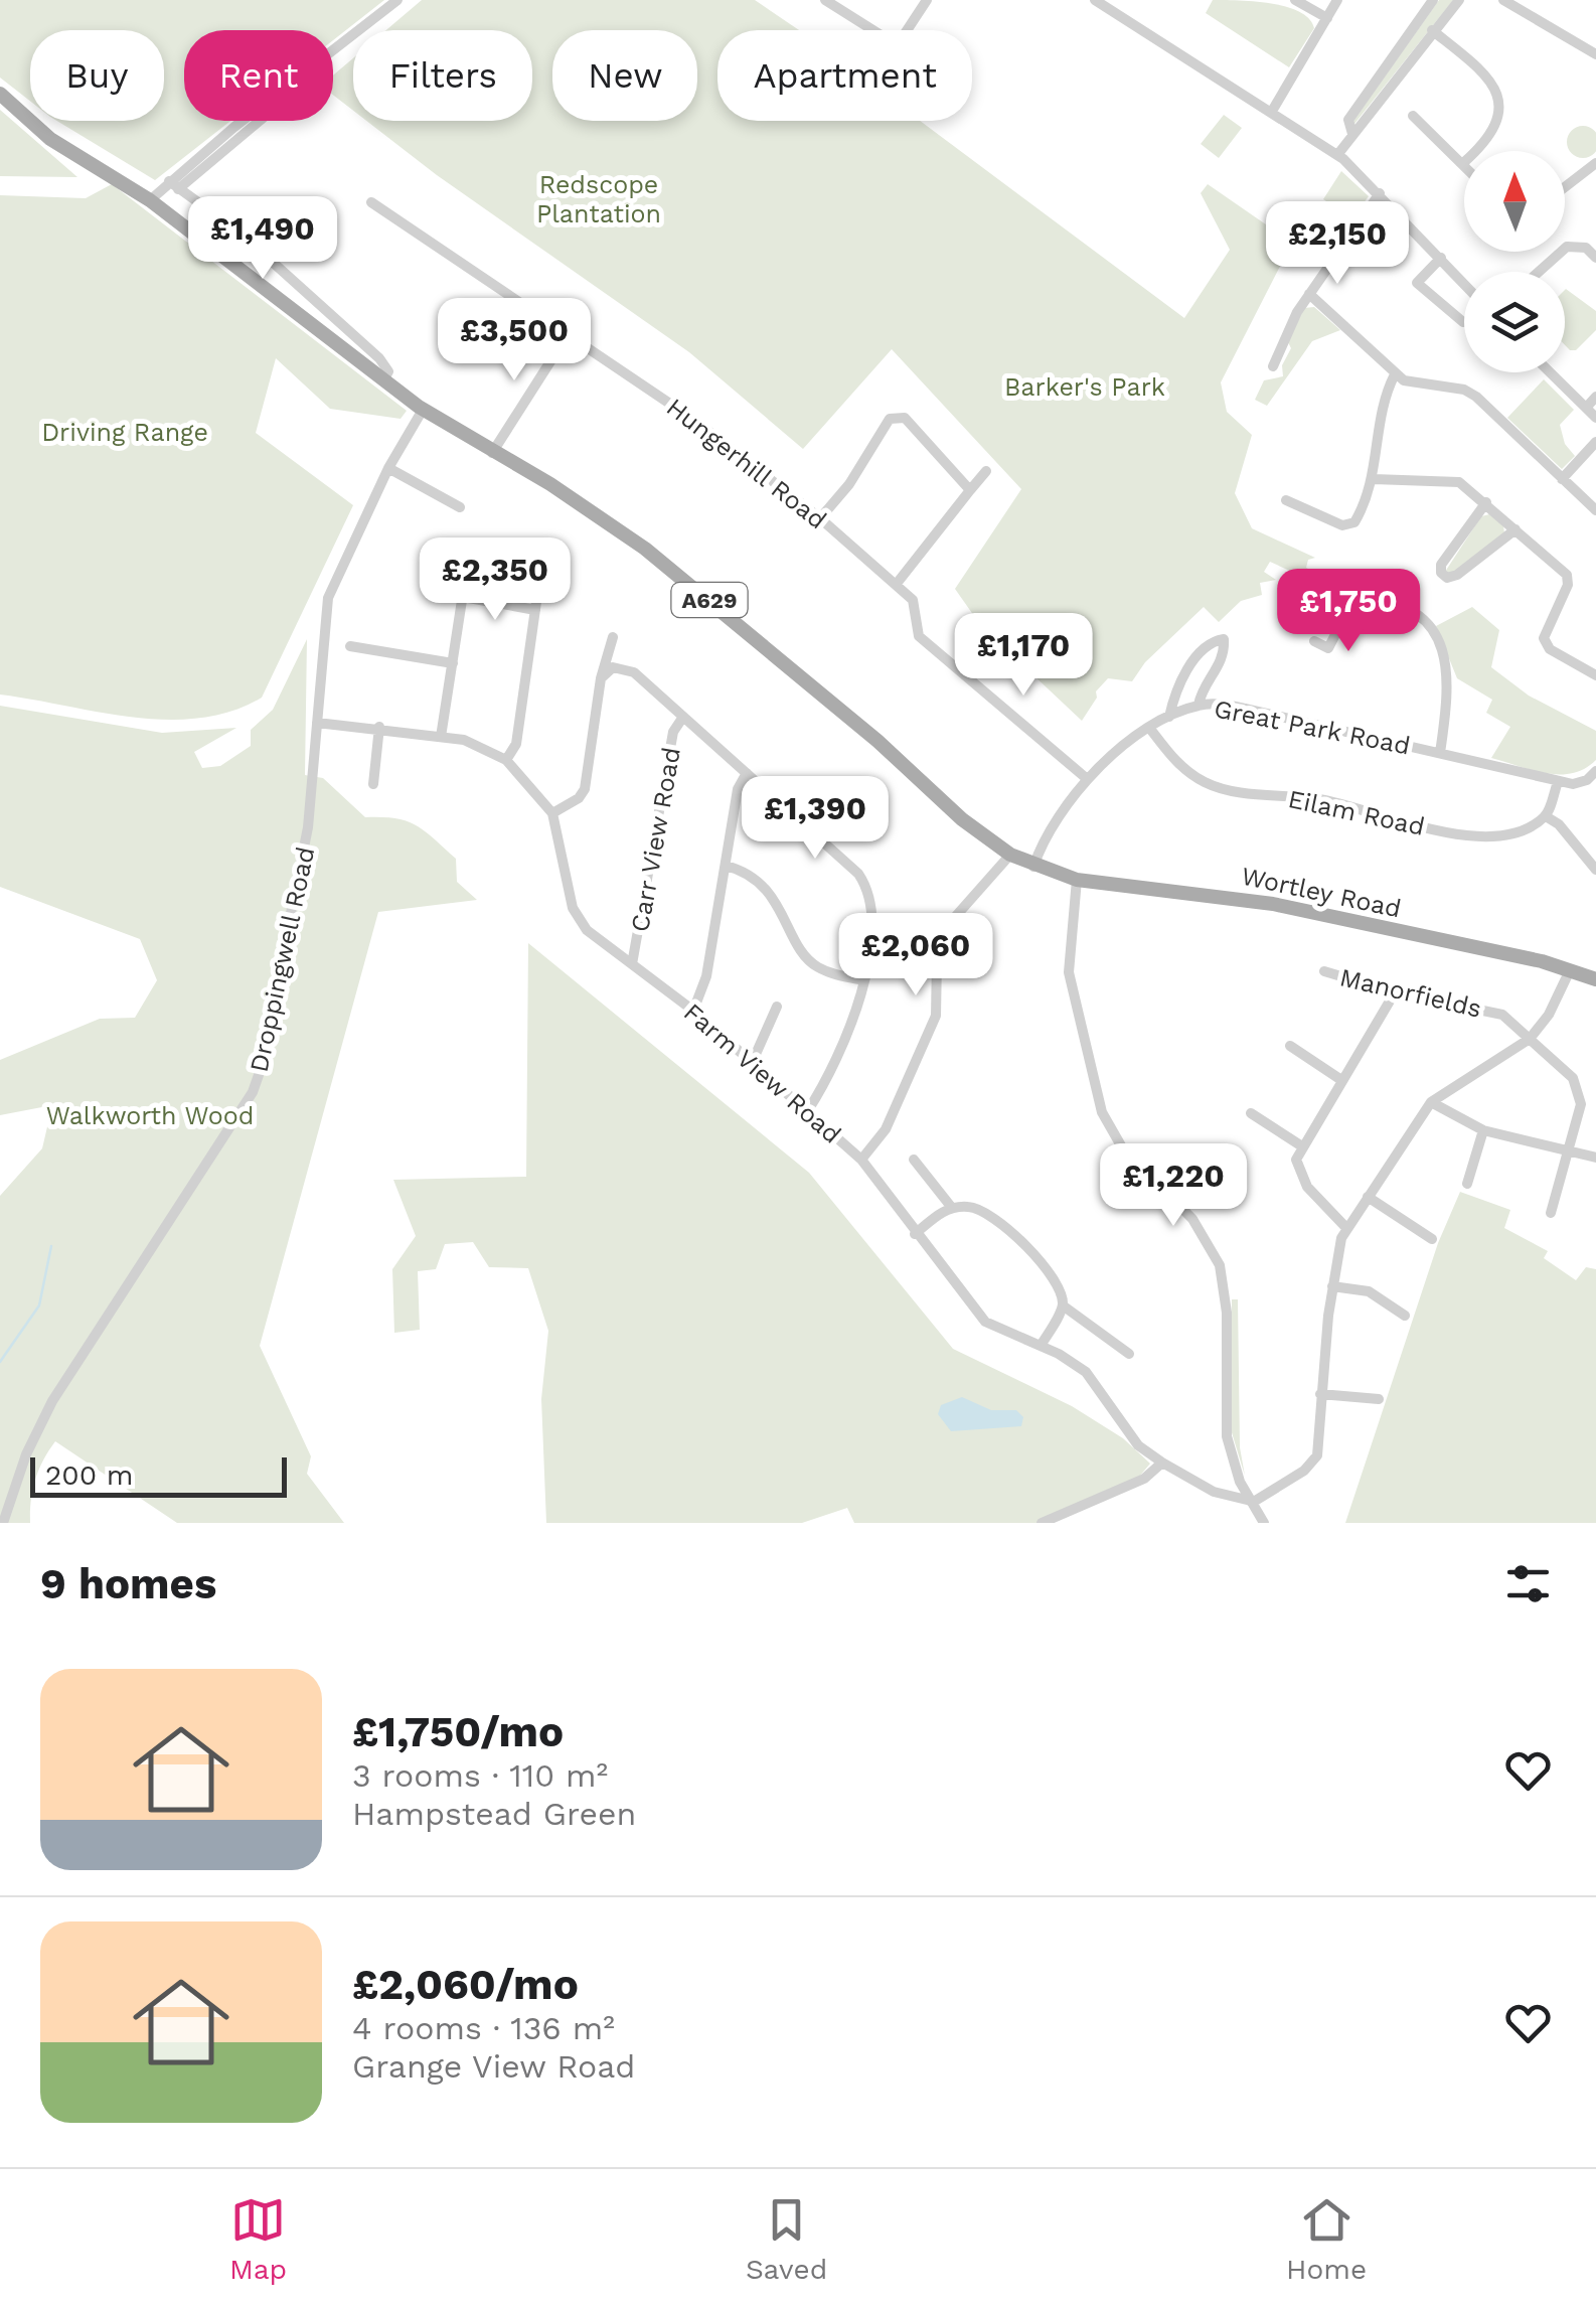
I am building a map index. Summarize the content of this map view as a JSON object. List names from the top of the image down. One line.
{"streets":{"main road":["A629","Wortley Road"],"street":["Hungerhill Road","Great Park Road","Eilam Road","Carr View Road","Droppingwell Road","Manorfields","Farm View Road"]},"crossings":[["Hungerhill Road","Great Park Road"],["A629","Great Park Road"],["A629","Wortley Road"],["A629","Droppingwell Road"],["Great Park Road","Eilam Road"],["Great Park Road","Wortley Road"],["Carr View Road","Farm View Road"],["Droppingwell Road","Farm View Road"]],"parks":["Redscope Plantation","Barker's Park","Driving Range","Walkworth Wood"],"scale_bar":"200 m","north":"top","page":{"chip":["Buy","Rent","Filters","New","Apartment"],"price":["£1,490","£2,150","£3,500","£2,350","£1,750","£1,170","£1,390","£2,060","£1,220"],"scale":"200 m","heading":"9 homes","list":[{"name":"£1,750/mo","note":"3 rooms · 110 m² · Hampstead Green"},{"name":"£2,060/mo","note":"4 rooms · 136 m² · Grange View Road"}],"tabs":["Map","Saved","Home"]}}
